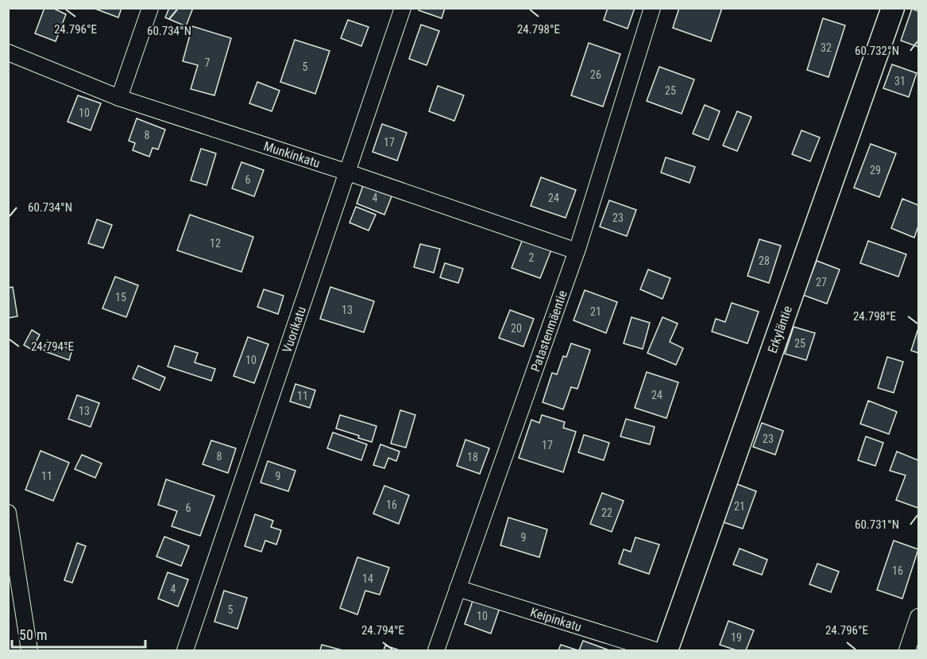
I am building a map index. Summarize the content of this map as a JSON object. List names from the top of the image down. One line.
{"streets":{"street":["Munkinkatu","Vuorikatu","Erkyläntie","Patastenmäentie","Keipinkatu"]},"crossings":[["Munkinkatu","Vuorikatu"],["Munkinkatu","Patastenmäentie"],["Patastenmäentie","Keipinkatu"]],"house_numbers":["32","7","5","26","31","25","10","8","17","29","6","4","24","23","12","2","28","27","15","13","21","20","25","10","24","11","13","23","17","8","18","11","9","16","21","6","22","9","16","14","4","5","10","19"],"scale_bar":"50 m","coordinates":["24.796°E","24.798°E","60.734°N","60.732°N","24.794°E","60.731°N"]}
